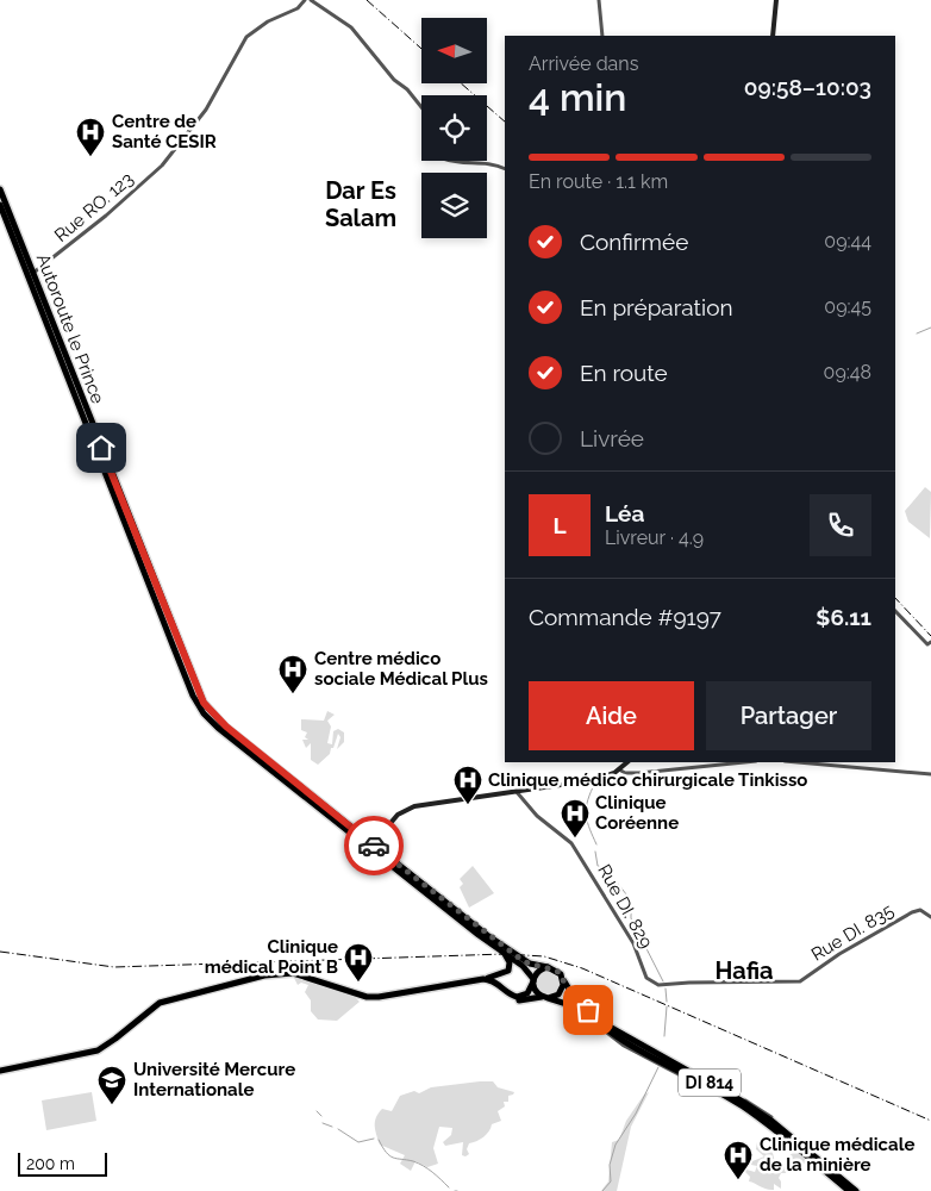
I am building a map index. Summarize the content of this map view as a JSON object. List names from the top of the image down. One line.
{"streets":{"main road":["Autoroute le Prince","DI 814"],"street":["Rue RO. 123","Rue DI. 829","Rue DI. 835"]},"crossings":[["Rue RO. 123","Autoroute le Prince"],["Autoroute le Prince","DI 814"],["Rue DI. 829","Rue DI. 835"]],"districts":["Dar Es Salam","Hafia"],"places":{"hospital":["Centre de Santé CESIR","Centre médico sociale Médical Plus","Clinique médico chirurgicale Tinkisso","Clinique Coréenne","Clinique médical Point B","Clinique médicale de la minière"],"school or university":["Université Mercure Internationale"]},"scale_bar":"200 m","north":"left","page":{"heading":["4 min","Arrivée dans","09:58–10:03"],"panel":["Léa","Livreur · 4.9","Commande #9197","$6.11"],"bar":"En route · 1.1 km","list":[["Confirmée","09:44"],["En préparation","09:45"],["En route","09:48"],"Livrée"],"round":"L","buttons":["Aide","Partager"],"scale":"200 m"}}
